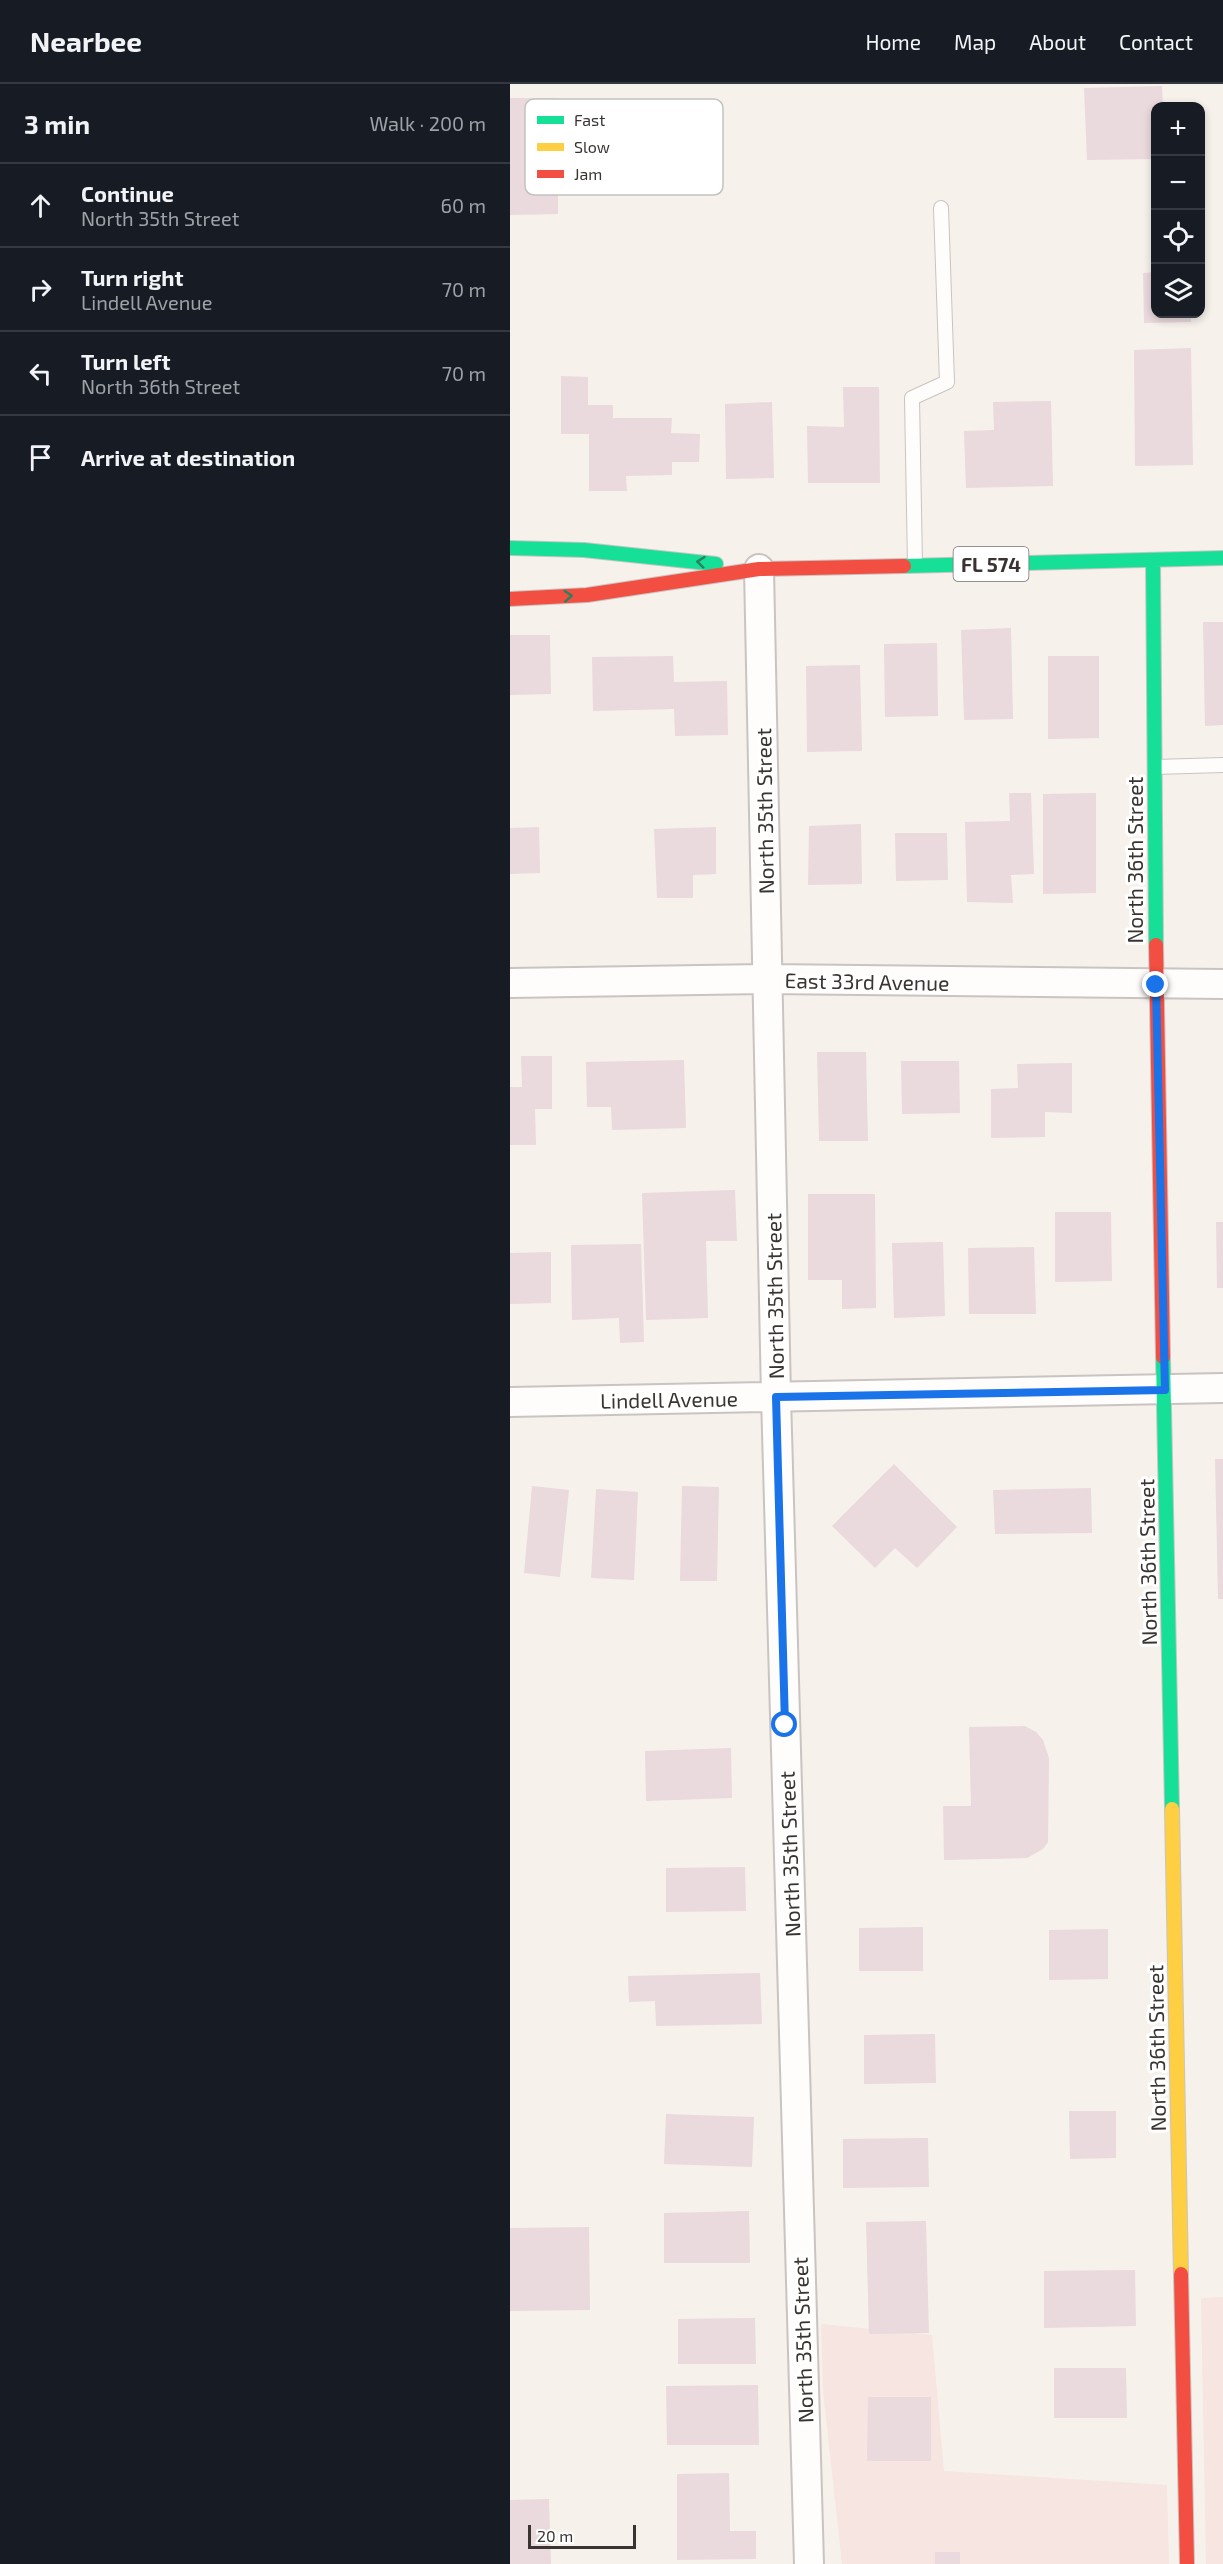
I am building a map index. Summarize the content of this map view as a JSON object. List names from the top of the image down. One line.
{"streets":{"street":["FL 574","North 35th Street","North 36th Street","East 33rd Avenue","Lindell Avenue"]},"crossings":[["FL 574","North 35th Street"],["FL 574","North 36th Street"],["North 35th Street","East 33rd Avenue"],["North 35th Street","Lindell Avenue"],["North 36th Street","East 33rd Avenue"],["North 36th Street","Lindell Avenue"]],"legend":["Fast","Slow","Jam"],"scale_bar":"20 m","page":{"header":"Nearbee","nav":["Home","Map","About","Contact"],"heading":["3 min","Walk · 200 m"],"map_buttons":["+","−"],"list":[["Continue","North 35th Street","60 m"],["Turn right","Lindell Avenue","70 m"],["Turn left","North 36th Street","70 m"],"Arrive at destination"],"scale":"20 m"}}
